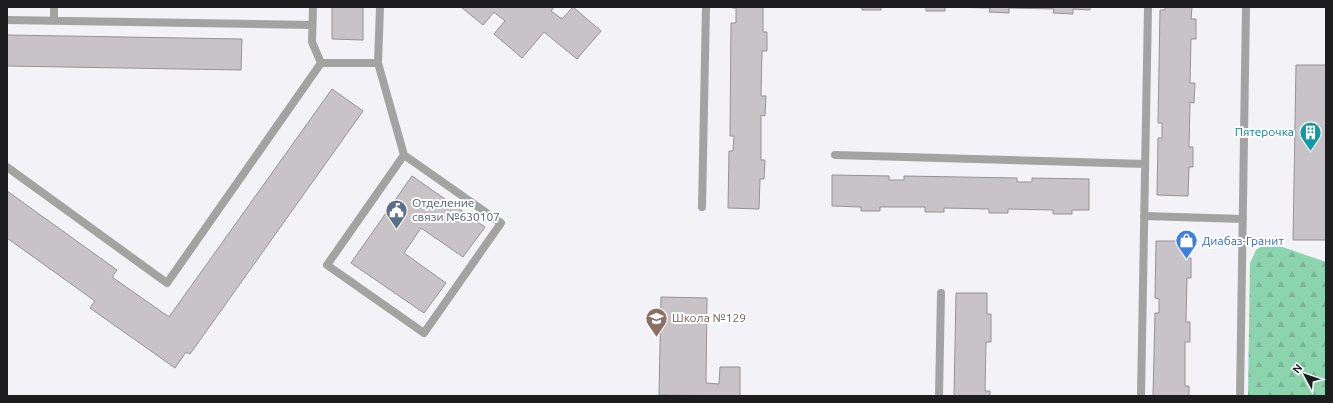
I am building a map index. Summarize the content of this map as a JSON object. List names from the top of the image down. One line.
{"places":{"building":["Пятерочка"],"public building":["Отделение связи №630107"],"shop":["Диабаз-Гранит"],"school or university":["Школа №129"]},"north":"top left"}
